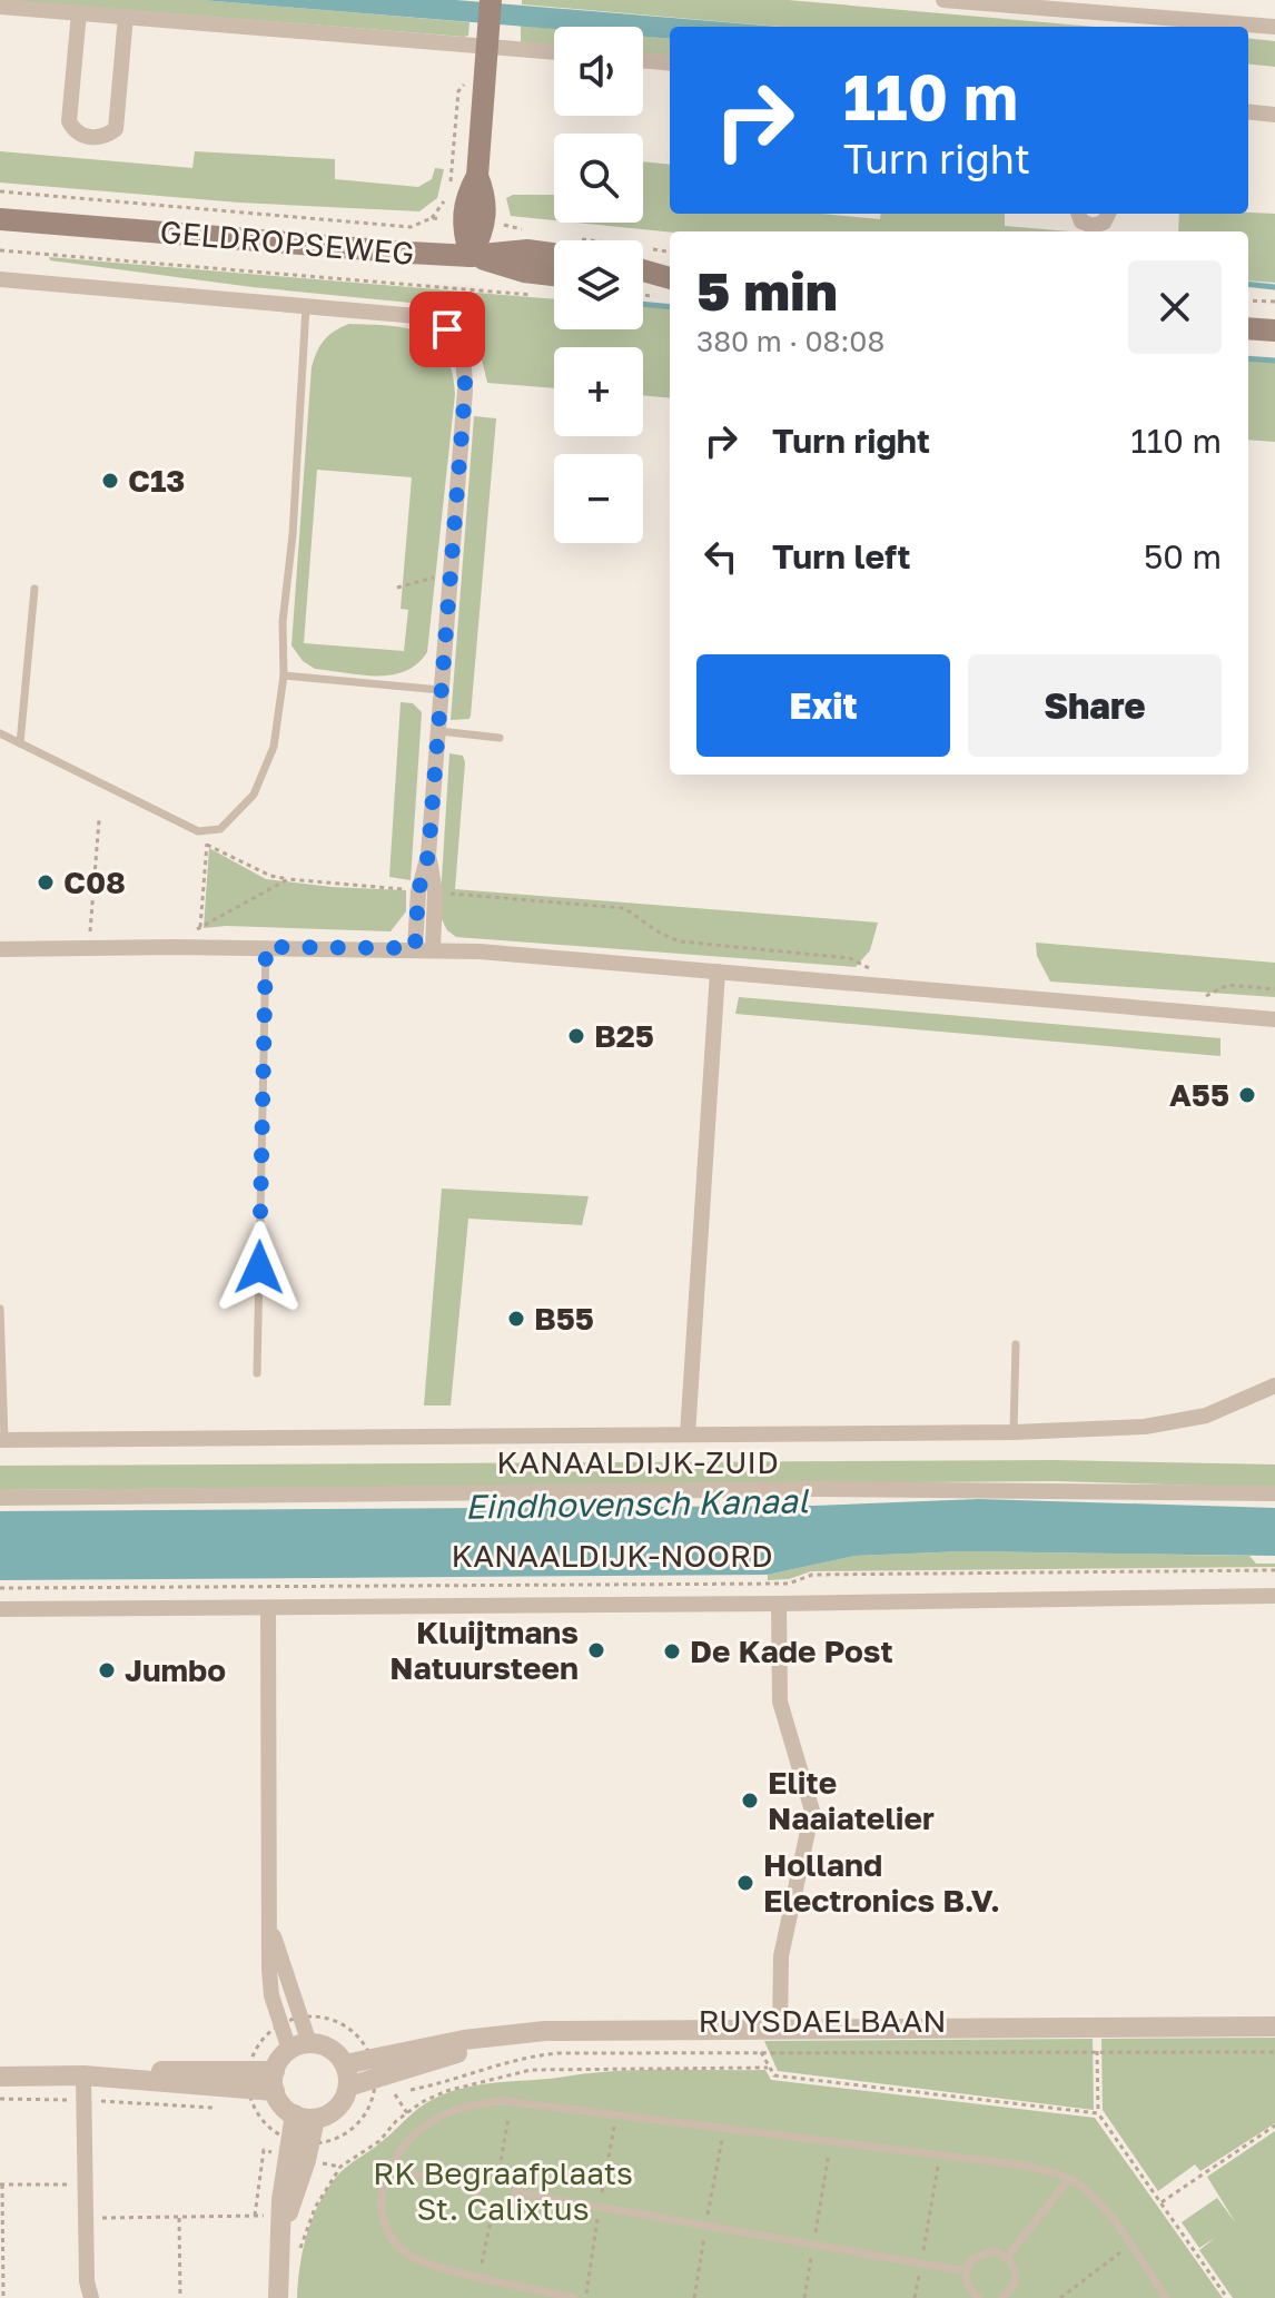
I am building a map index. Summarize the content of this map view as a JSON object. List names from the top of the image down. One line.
{"streets":{"main road":["GELDROPSEWEG"],"street":["KANAALDIJK-ZUID","KANAALDIJK-NOORD","RUYSDAELBAAN"]},"crossings":[["KANAALDIJK-NOORD","RUYSDAELBAAN"]],"water":["Eindhovensch Kanaal"],"parks":["RK Begraafplaats St. Calixtus"],"places":["C13","C08","B25","A55","B55","Kluijtmans Natuursteen","De Kade Post","Jumbo","Elite Naaiatelier","Holland Electronics B.V."],"page":{"map_buttons":["+","−"],"turn":["110 m","Turn right"],"heading":["5 min","380 m · 08:08"],"list":[{"name":"Turn right","value":"110 m"},{"name":"Turn left","value":"50 m"}],"buttons":["Exit","Share"]}}
